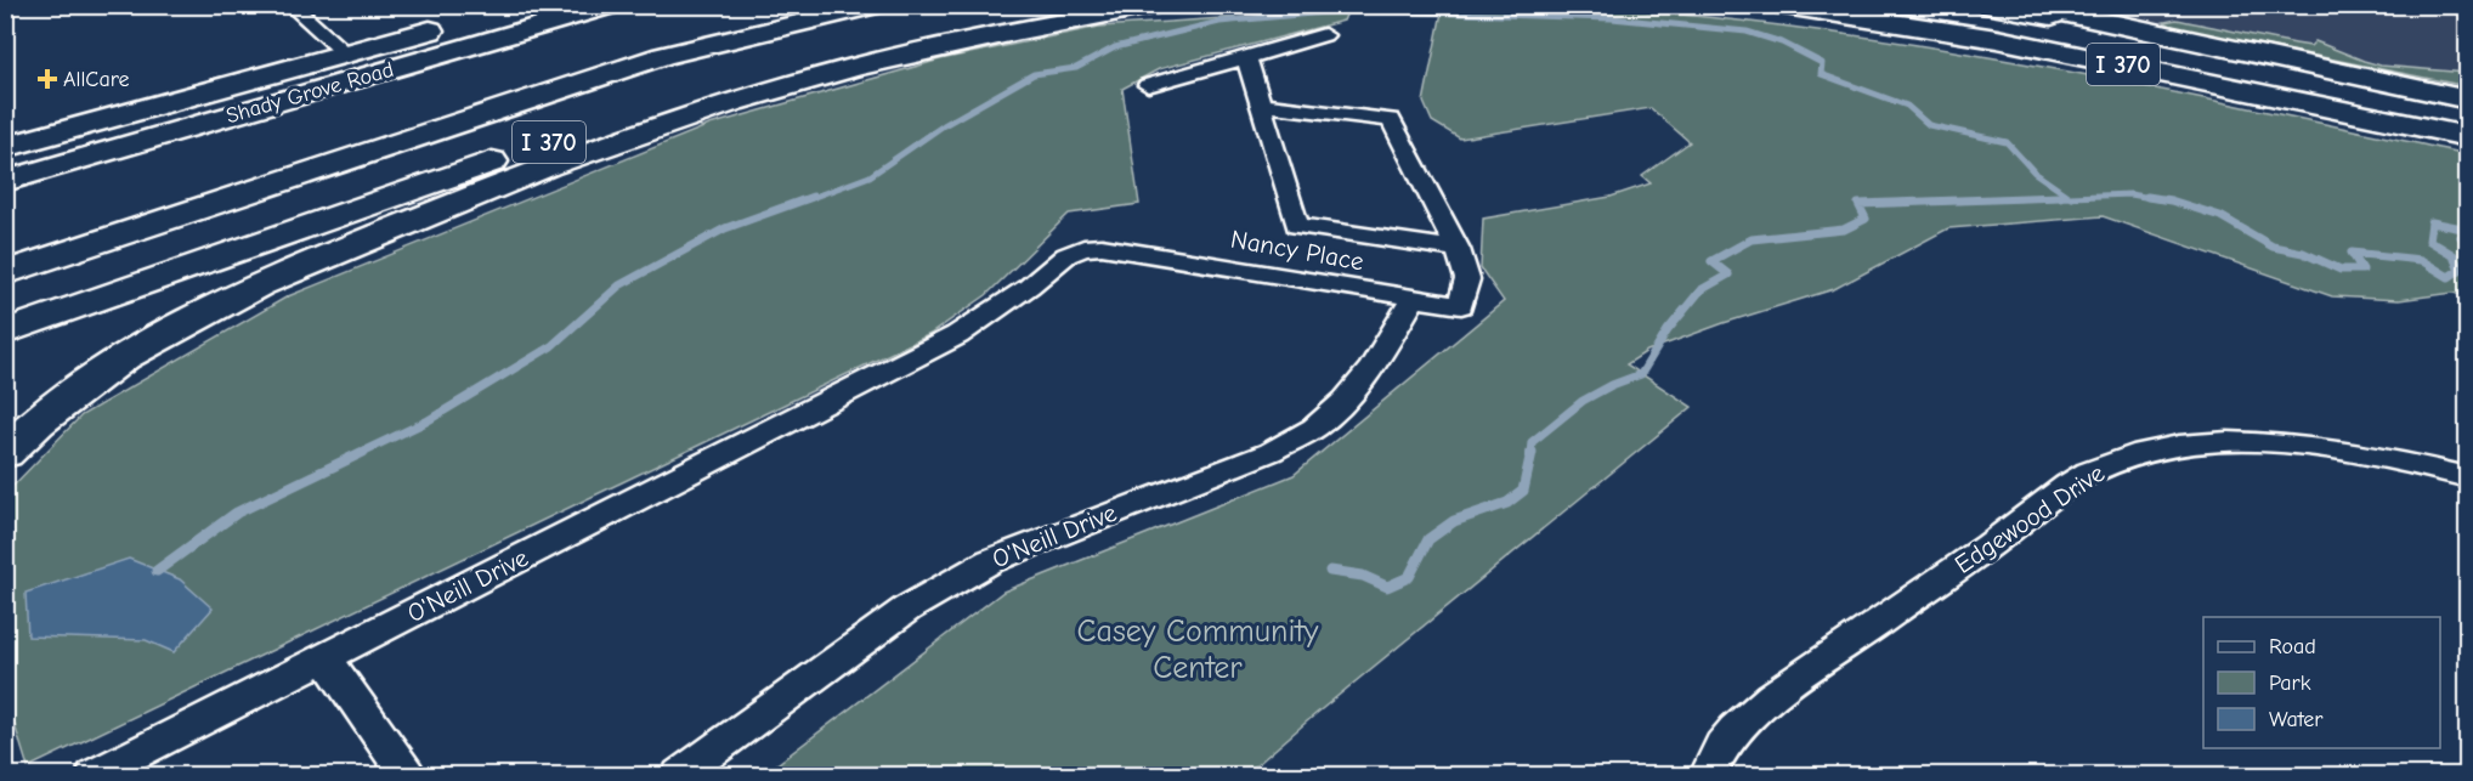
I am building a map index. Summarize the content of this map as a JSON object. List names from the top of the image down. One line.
{"streets":{"main road":["I 370","Shady Grove Road"],"street":["Nancy Place","Edgewood Drive","O'Neill Drive"]},"crossings":[["Nancy Place","O'Neill Drive"]],"parks":["Casey Community Center"],"places":{"health":["AllCare"]},"legend":["Road","Park","Water"]}
